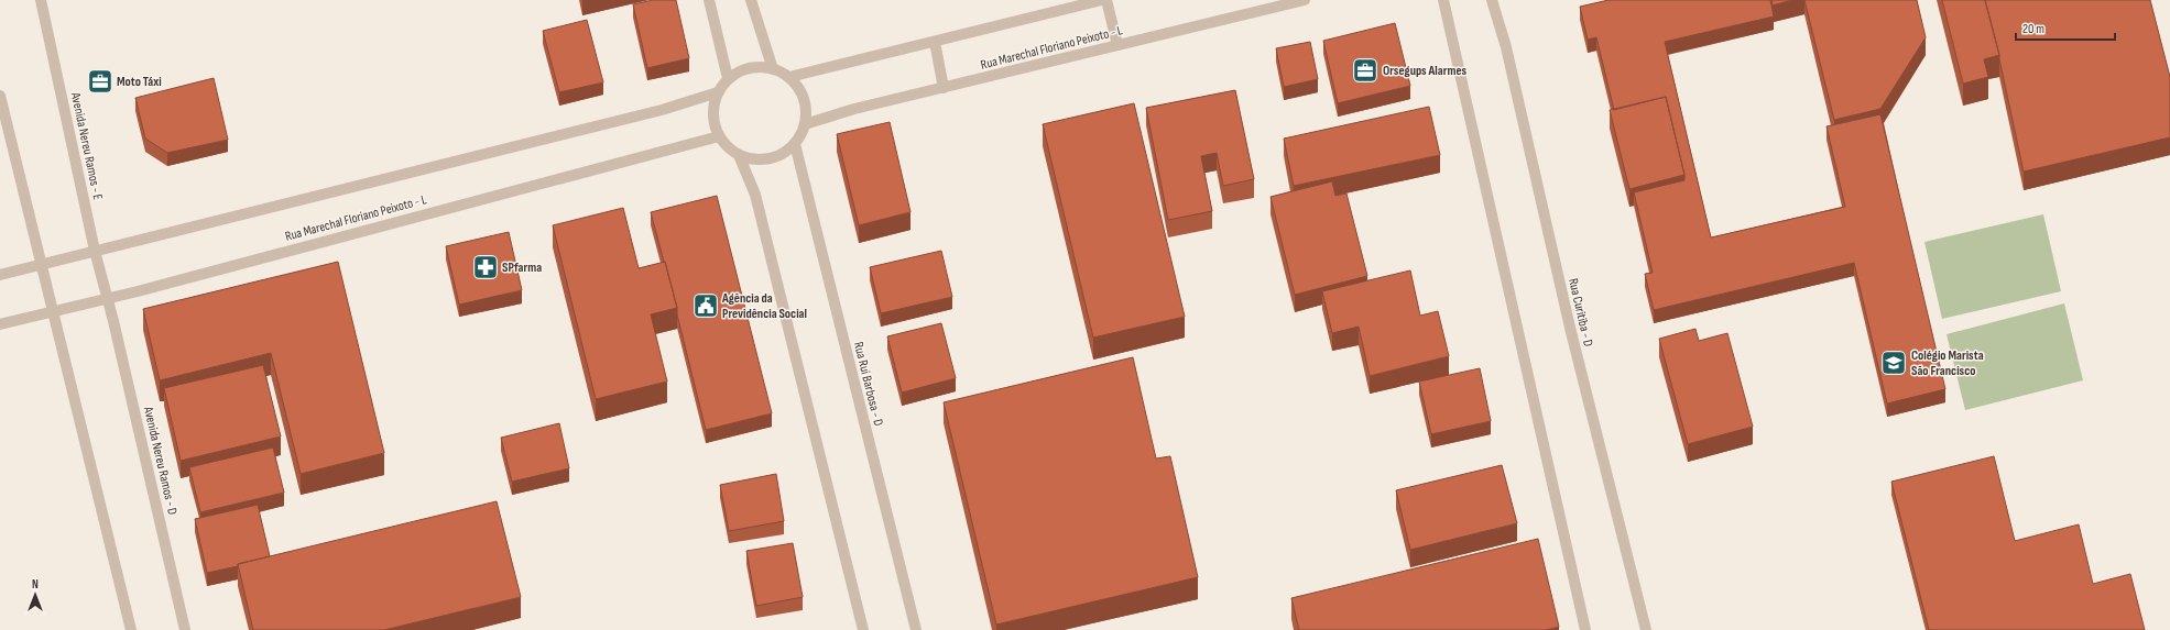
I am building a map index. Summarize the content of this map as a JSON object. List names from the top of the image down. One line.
{"streets":{"street":["Rua Marechal Floriano Peixoto - L","Avenida Nereu Ramos - E","Rua Curitiba - D","Rua Rui Barbosa - D","Avenida Nereu Ramos - D"]},"crossings":[["Rua Marechal Floriano Peixoto - L","Avenida Nereu Ramos - E"],["Rua Marechal Floriano Peixoto - L","Rua Rui Barbosa - D"],["Rua Marechal Floriano Peixoto - L","Avenida Nereu Ramos - D"],["Avenida Nereu Ramos - E","Avenida Nereu Ramos - D"]],"places":{"office":["Orsegups Alarmes","Moto Táxi"],"pharmacy":["SPfarma"],"public building":["Agência da Previdência Social"],"school or university":["Colégio Marista São Francisco"]},"scale_bar":"20 m","north":"top"}
